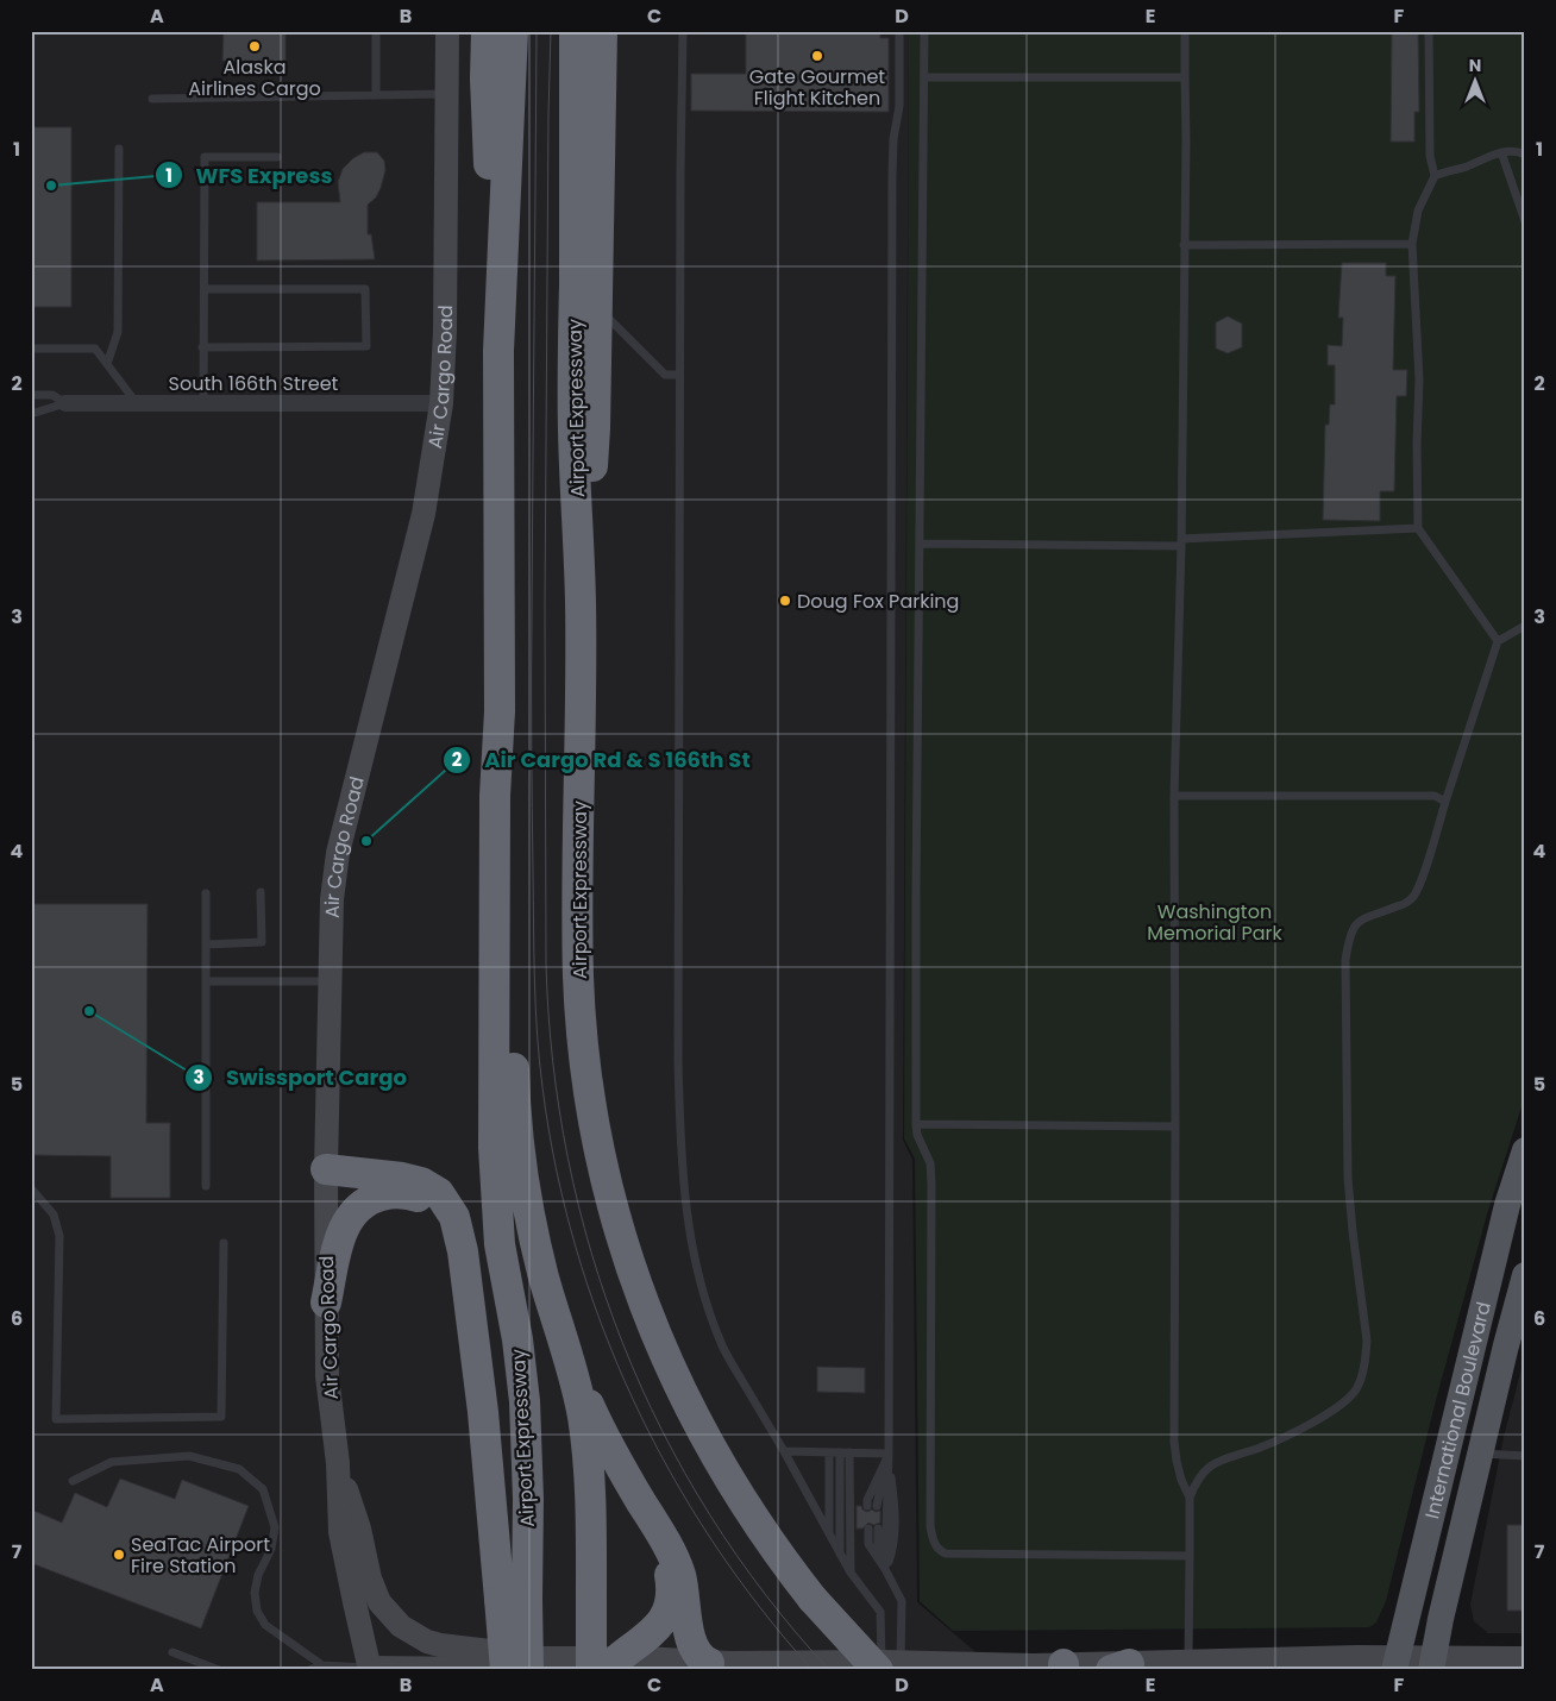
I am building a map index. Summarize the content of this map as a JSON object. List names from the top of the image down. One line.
{"streets":{"highway":["Airport Expressway"],"main road":["International Boulevard"],"street":["Air Cargo Road","South 166th Street"]},"crossings":[["Air Cargo Road","South 166th Street"]],"parks":["Washington Memorial Park"],"places":["Alaska Airlines Cargo","Gate Gourmet Flight Kitchen","WFS Express","Doug Fox Parking","Air Cargo Rd & S 166th St","Swissport Cargo","SeaTac Airport Fire Station"],"north":"top","grid":{"columns":["A","B","C","D","E","F"],"rows":["1","2","3","4","5","6","7"]}}
